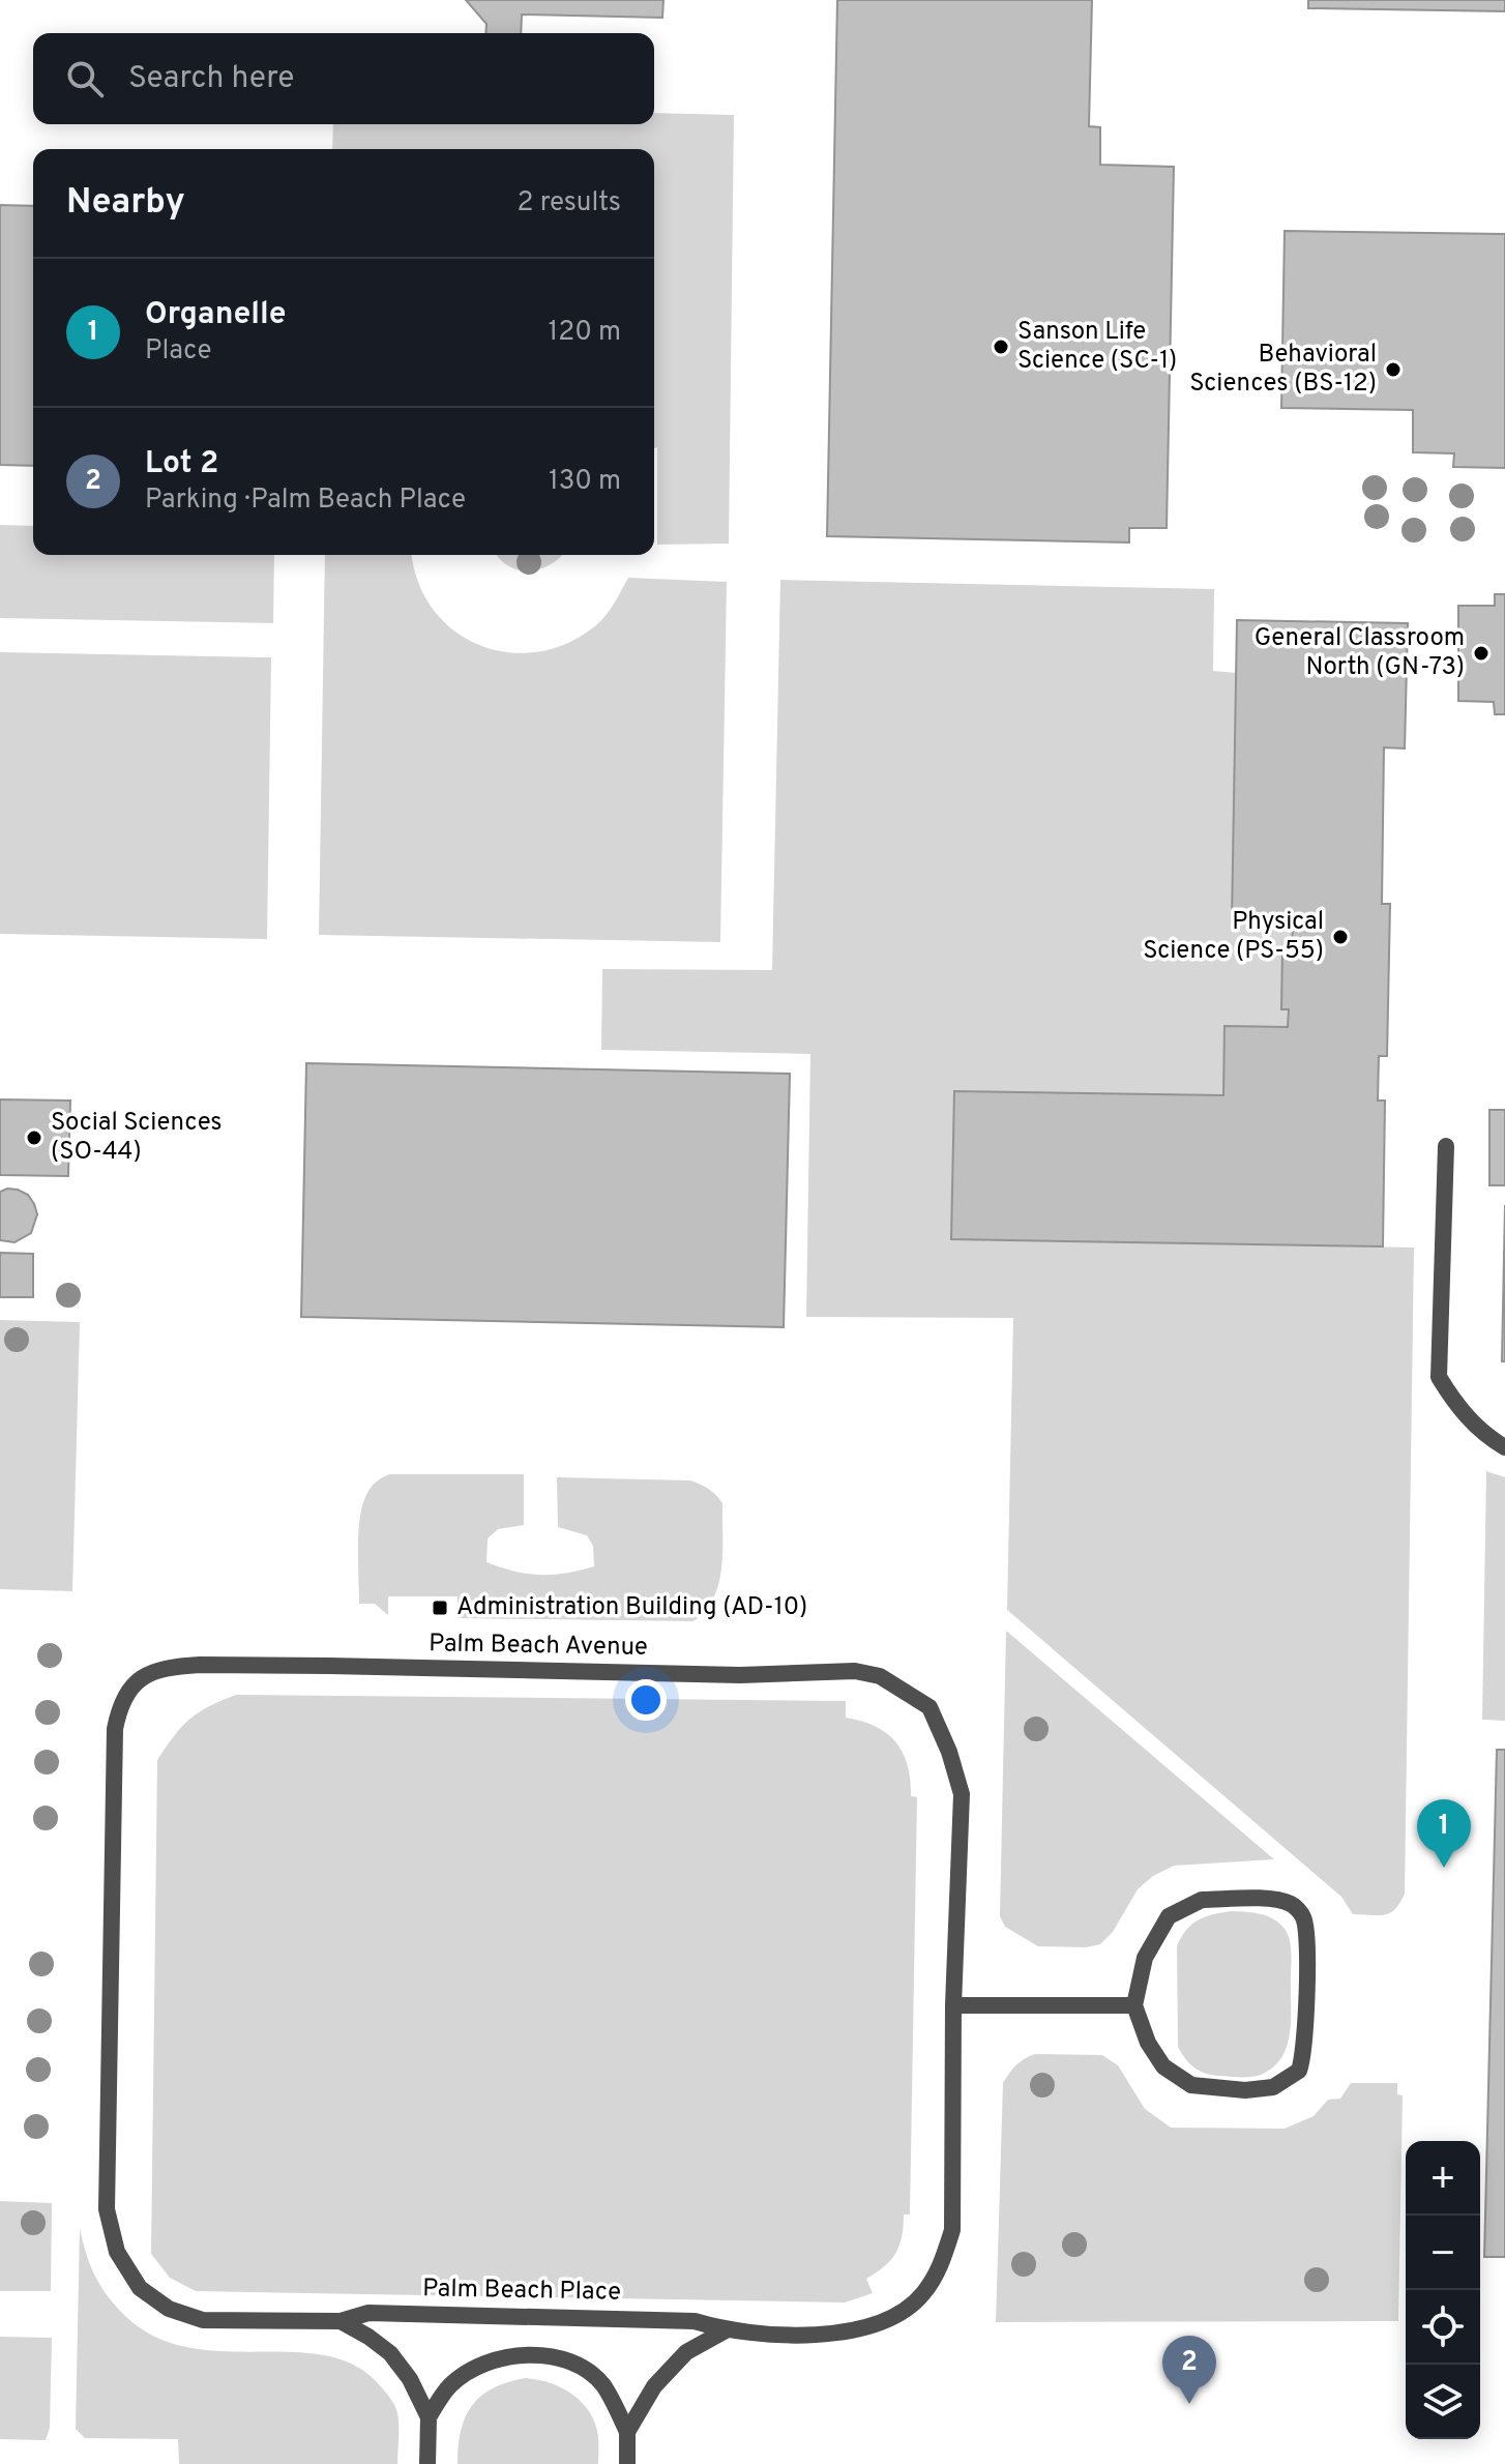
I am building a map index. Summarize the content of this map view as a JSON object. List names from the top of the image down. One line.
{"streets":{"street":["Palm Beach Avenue","Palm Beach Place"]},"crossings":[["Palm Beach Avenue","Palm Beach Place"]],"places":{"other":["Sanson Life Science (SC-1)","Behavioral Sciences (BS-12)","General Classroom North (GN-73)","Physical Science (PS-55)","Social Sciences (SO-44)"],"transit":["Administration Building (AD-10)"]},"page":{"search":"Search here","heading":["Nearby","2 results"],"list":[{"mark":"1","name":"Organelle","note":"Place","value":"120 m"},{"mark":"2","name":"Lot 2","note":"Parking · Palm Beach Place","value":"130 m"}],"pins":["1","2"],"map_buttons":["+","−"]}}
